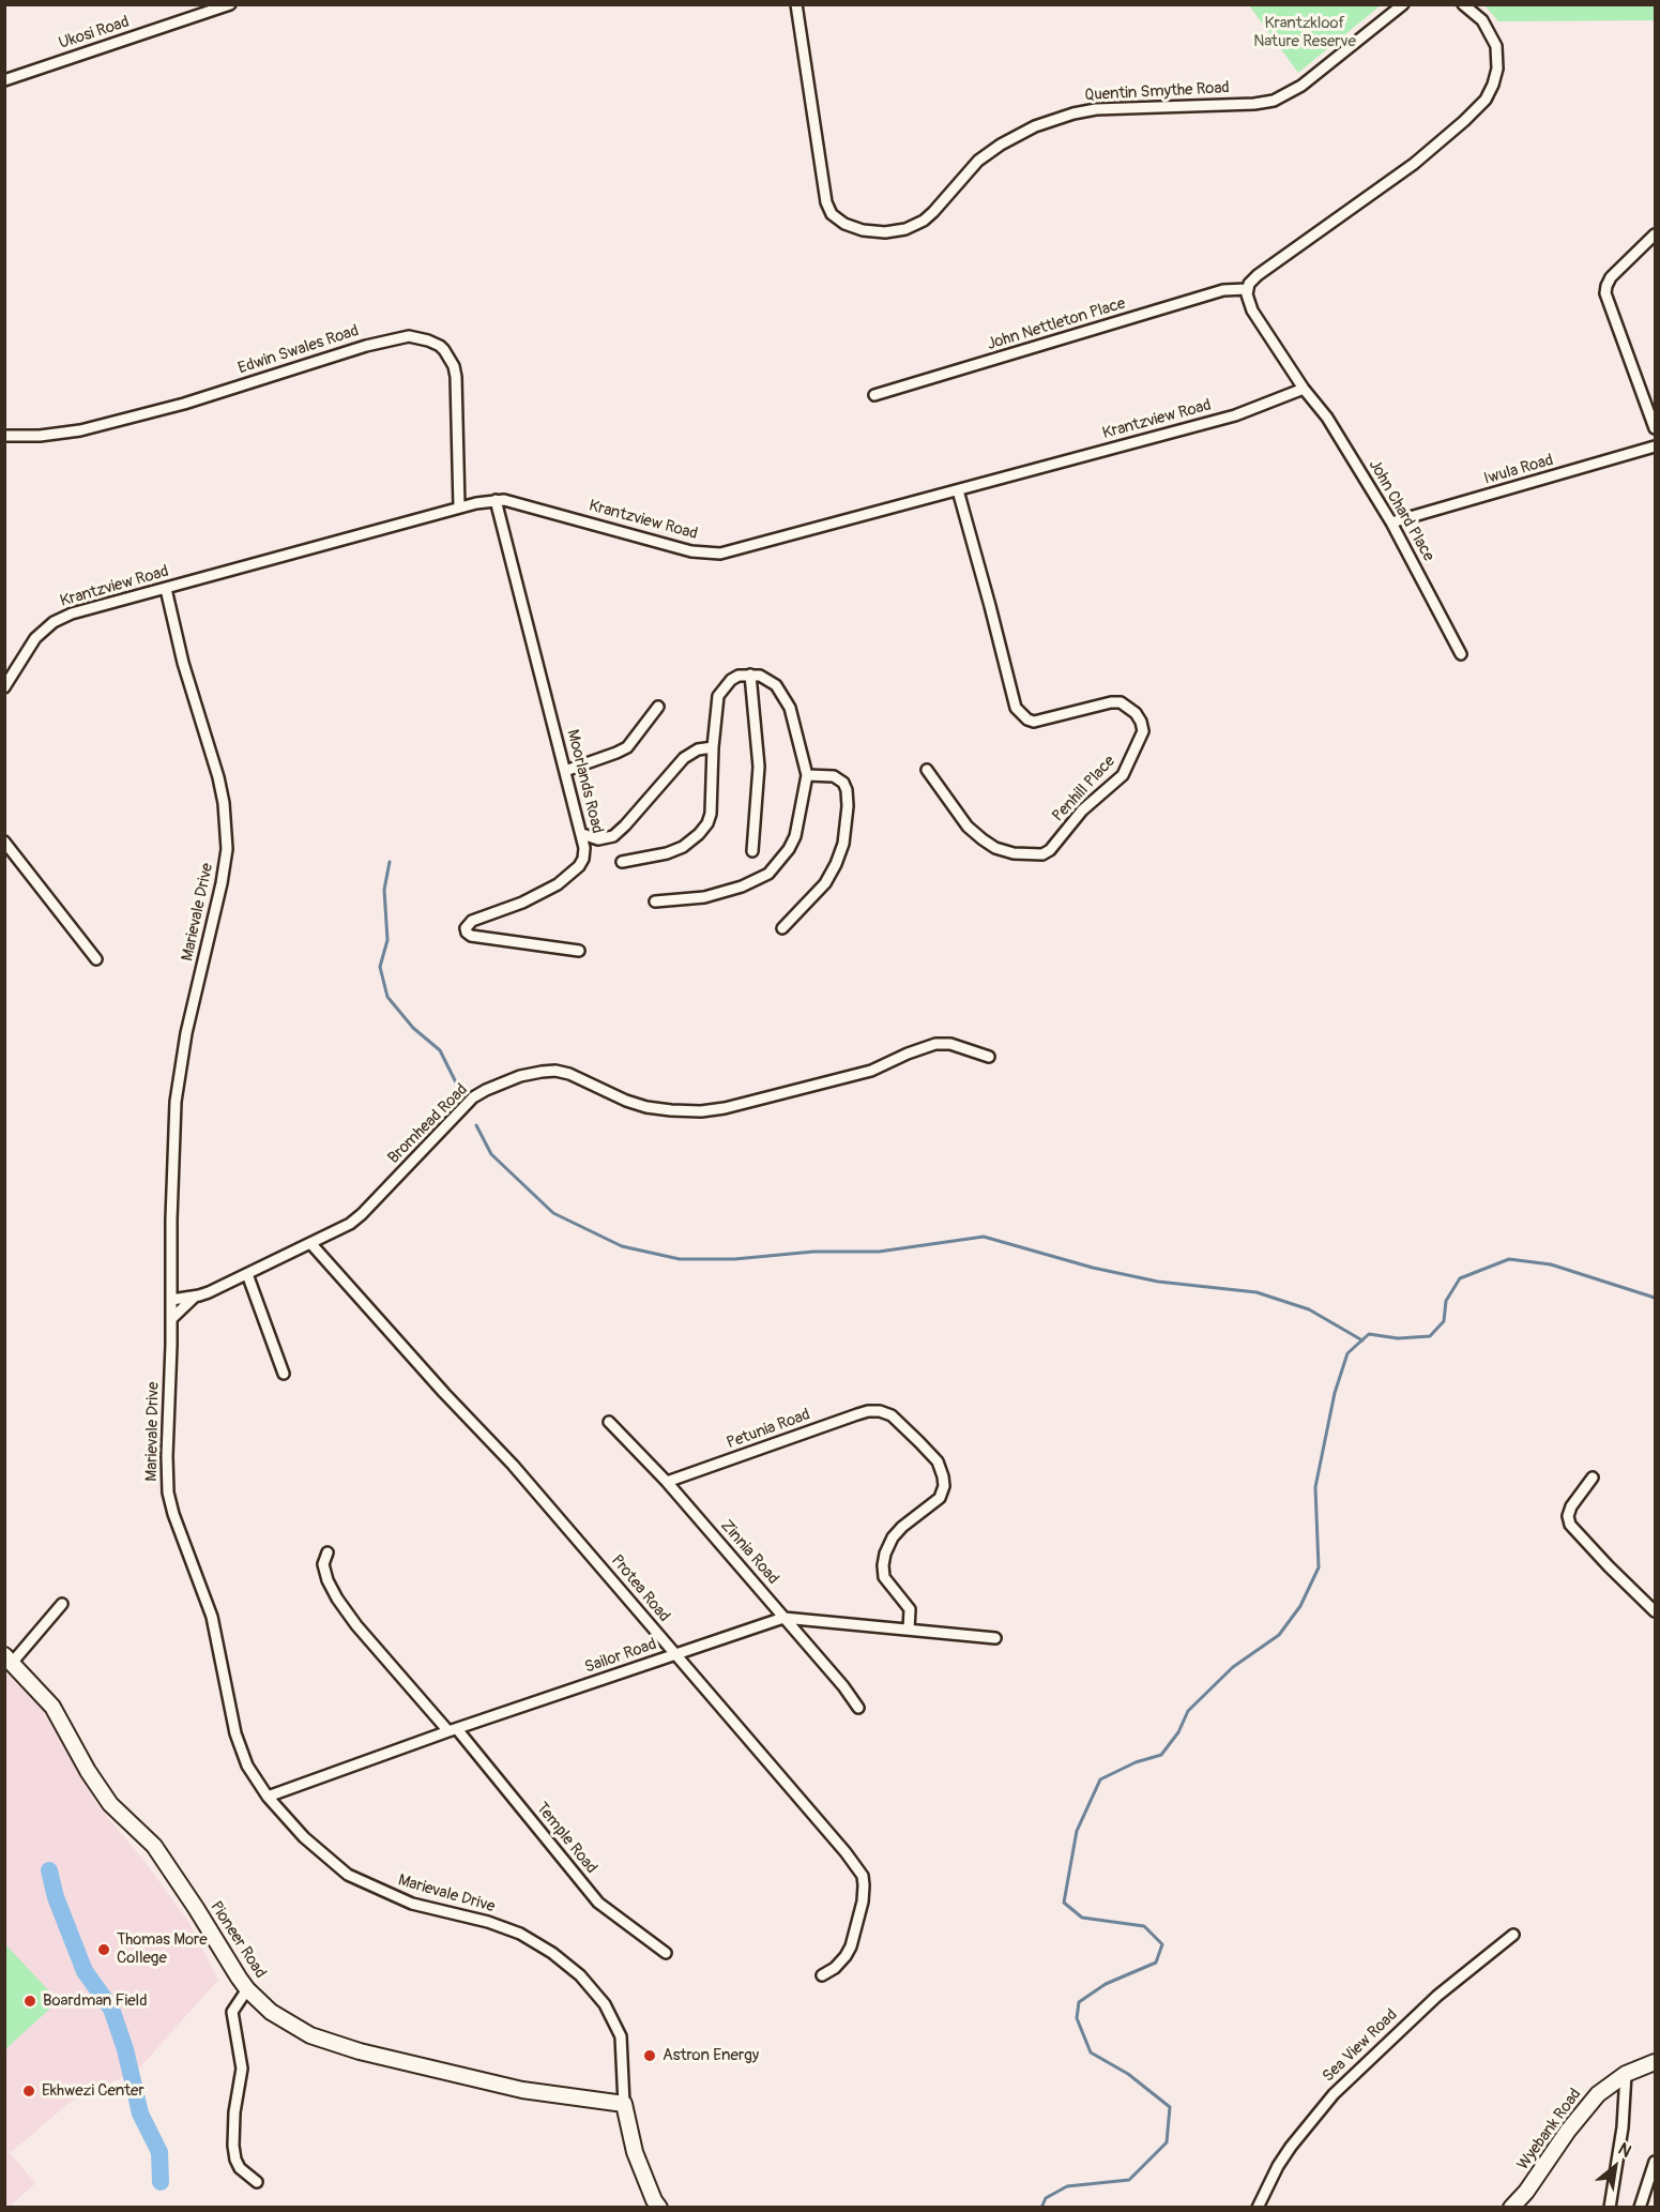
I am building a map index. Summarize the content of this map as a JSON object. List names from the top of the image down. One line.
{"streets":{"main road":["Pioneer Road","Wyebank Road"],"street":["Ukosi Road","Quentin Smythe Road","John Nettleton Place","Edwin Swales Road","Krantzview Road","Iwula Road","John Chard Place","Moorlands Road","Penhill Place","Marievale Drive","Bromhead Road","Petunia Road","Zinnia Road","Protea Road","Sailor Road","Temple Road","Sea View Road"]},"crossings":[["Edwin Swales Road","Krantzview Road"],["Krantzview Road","John Chard Place"],["Krantzview Road","Moorlands Road"],["Krantzview Road","Penhill Place"],["Krantzview Road","Marievale Drive"],["Iwula Road","John Chard Place"],["Marievale Drive","Bromhead Road"],["Marievale Drive","Sailor Road"],["Marievale Drive","Pioneer Road"],["Bromhead Road","Protea Road"],["Petunia Road","Zinnia Road"],["Petunia Road","Sailor Road"],["Zinnia Road","Sailor Road"],["Protea Road","Sailor Road"],["Sailor Road","Temple Road"]],"parks":["Krantzkloof Nature Reserve"],"places":["Thomas More College","Boardman Field","Astron Energy","Ekhwezi Center"],"north":"top right"}
